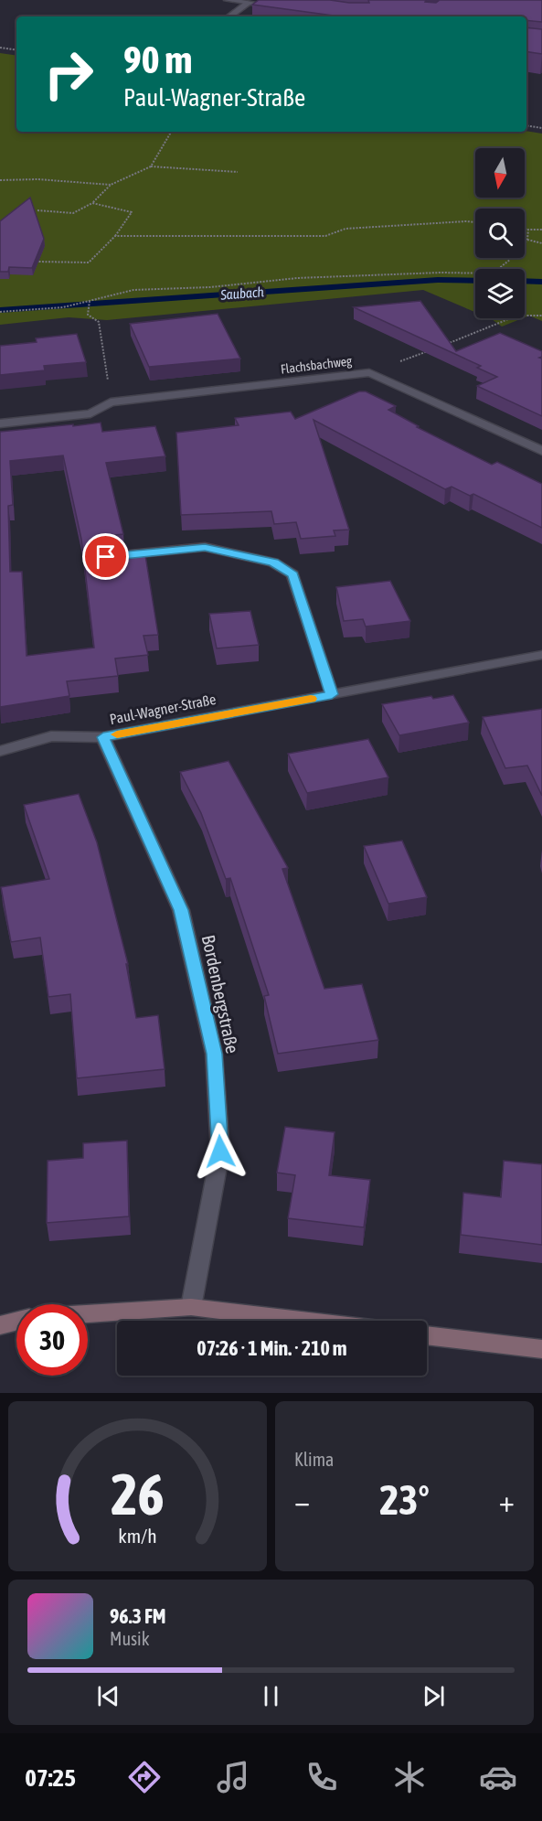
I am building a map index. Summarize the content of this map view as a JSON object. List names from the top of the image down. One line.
{"streets":{"street":["Flachsbachweg","Paul-Wagner-Straße","Bordenbergstraße"]},"crossings":[["Paul-Wagner-Straße","Bordenbergstraße"]],"water":["Saubach"],"north":"bottom","page":{"turn":["90 m","Paul-Wagner-Straße"],"limit":"30","trip":"07:26 · 1 Min. · 210 m","tile":"Klima","heat":["−","23°","+"],"song":["96.3 FM","Musik"],"tabs":"07:25","gauge":["26","km/h"]}}
